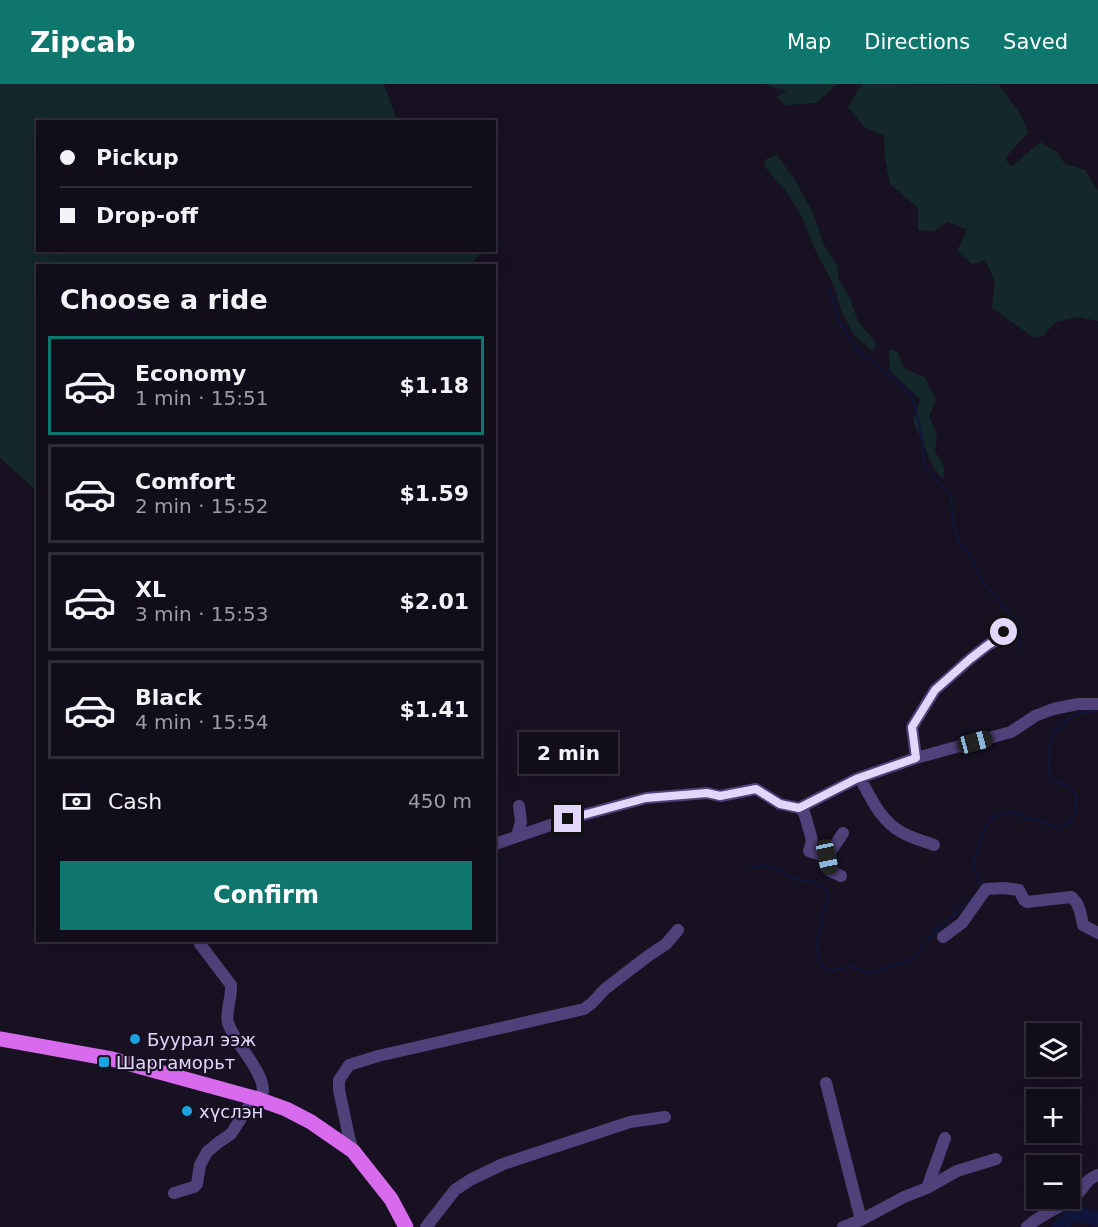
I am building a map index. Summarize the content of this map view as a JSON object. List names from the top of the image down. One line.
{"places":{"other":["Буурал ээж","хүслэн"],"transit":["Шаргаморьт"]},"page":{"header":"Zipcab","nav":["Map","Directions","Saved"],"banner":["Pickup","Drop-off"],"heading":"Choose a ride","list":[{"name":"Economy","note":"1 min · 15:51","value":"$1.18"},{"name":"Comfort","note":"2 min · 15:52","value":"$1.59"},{"name":"XL","note":"3 min · 15:53","value":"$2.01"},{"name":"Black","note":"4 min · 15:54","value":"$1.41"}],"bubble":"2 min","pay":["Cash","450 m"],"buttons":"Confirm","map_buttons":["+","−"]}}
